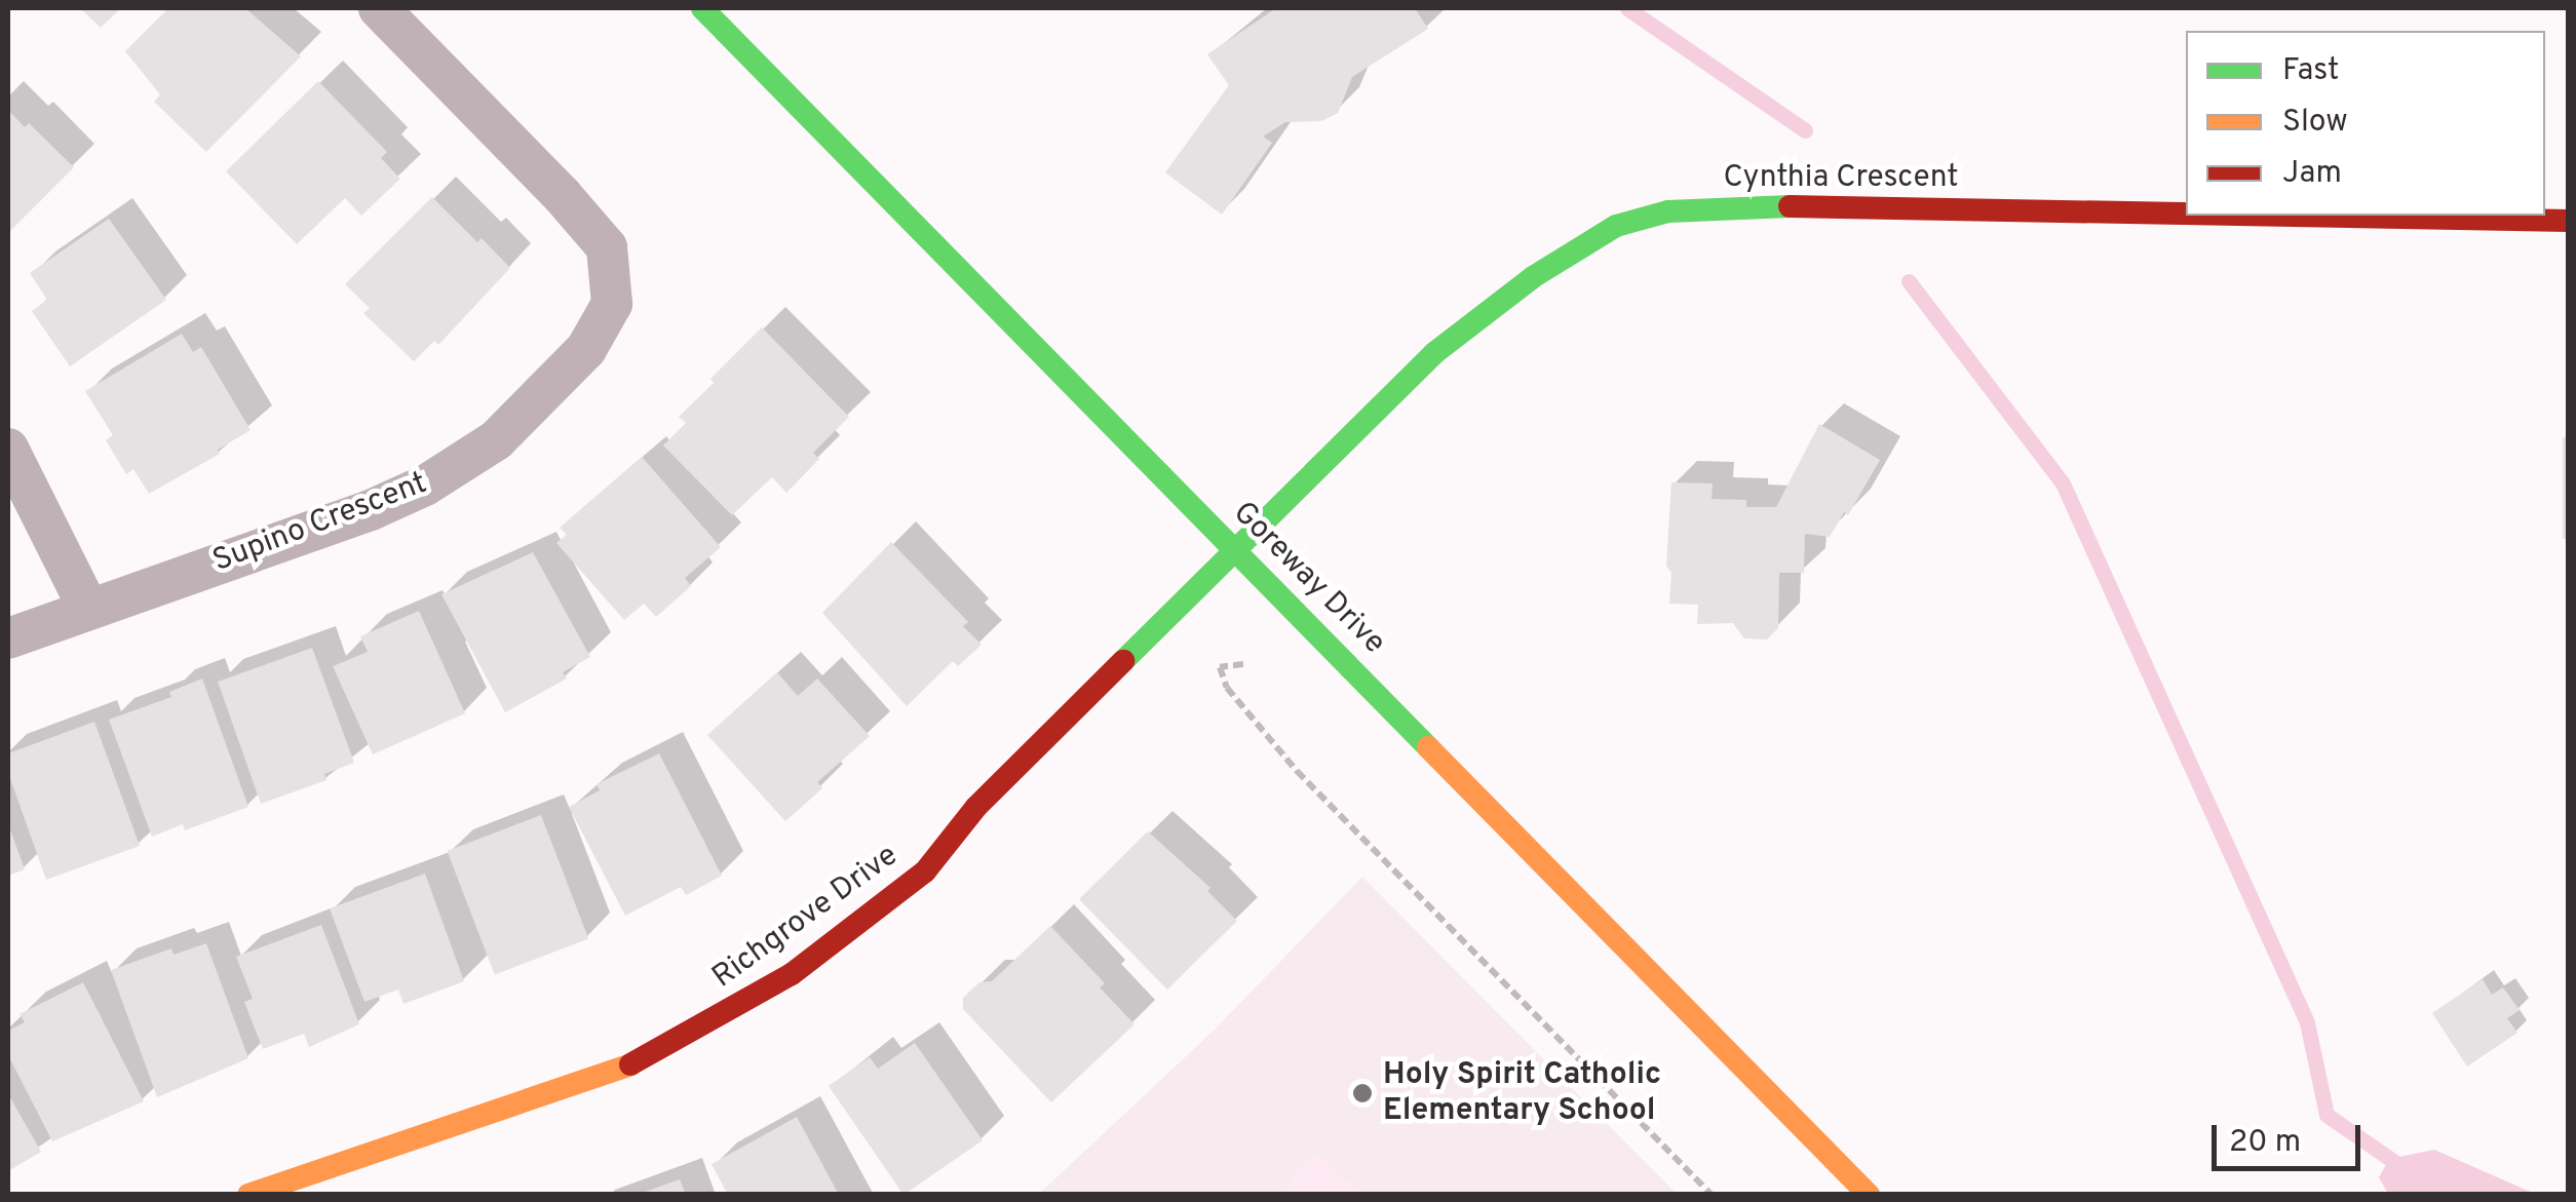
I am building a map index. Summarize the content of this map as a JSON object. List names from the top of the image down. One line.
{"streets":{"street":["Cynthia Crescent","Supino Crescent","Goreway Drive","Richgrove Drive"]},"crossings":[["Cynthia Crescent","Goreway Drive"],["Cynthia Crescent","Richgrove Drive"],["Goreway Drive","Richgrove Drive"]],"places":["Holy Spirit Catholic Elementary School"],"legend":["Fast","Slow","Jam"],"scale_bar":"20 m"}
